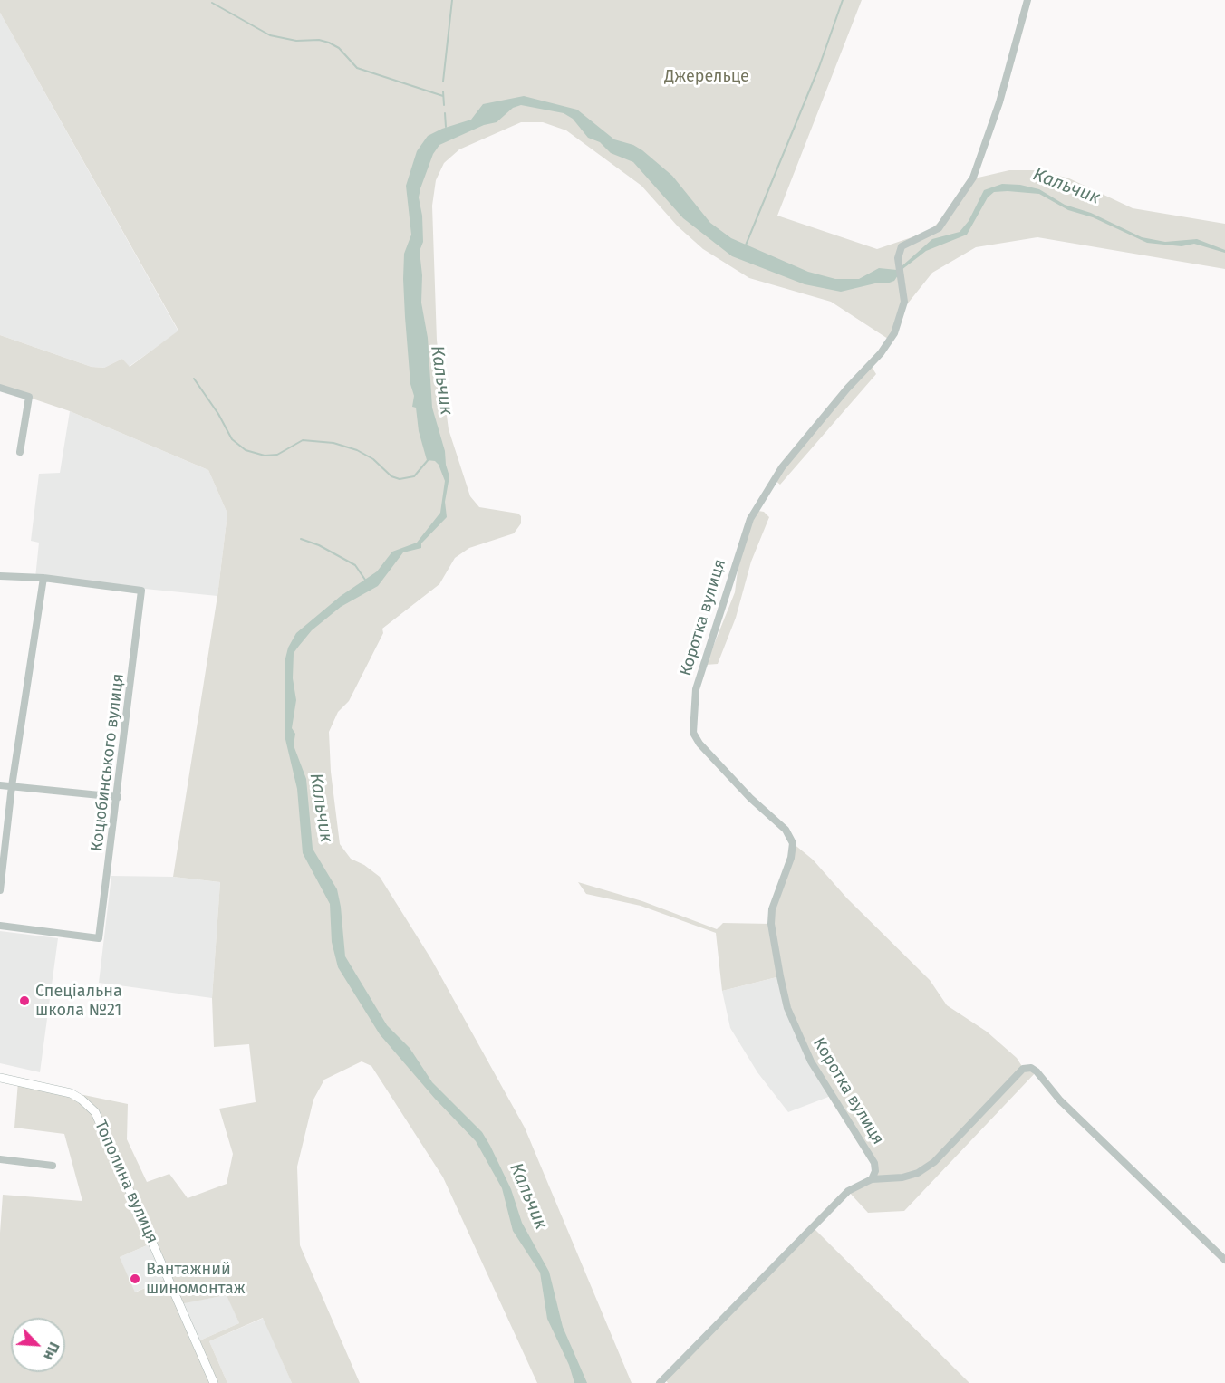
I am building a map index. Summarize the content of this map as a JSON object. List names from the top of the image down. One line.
{"streets":{"main road":["Тополина вулиця"],"street":["Коротка вулиця","Коцюбинського вулиця"]},"water":["Кальчик"],"parks":["Джерельце"],"places":["Спеціальна школа №21","Вантажний шиномонтаж"],"north":"bottom right"}
